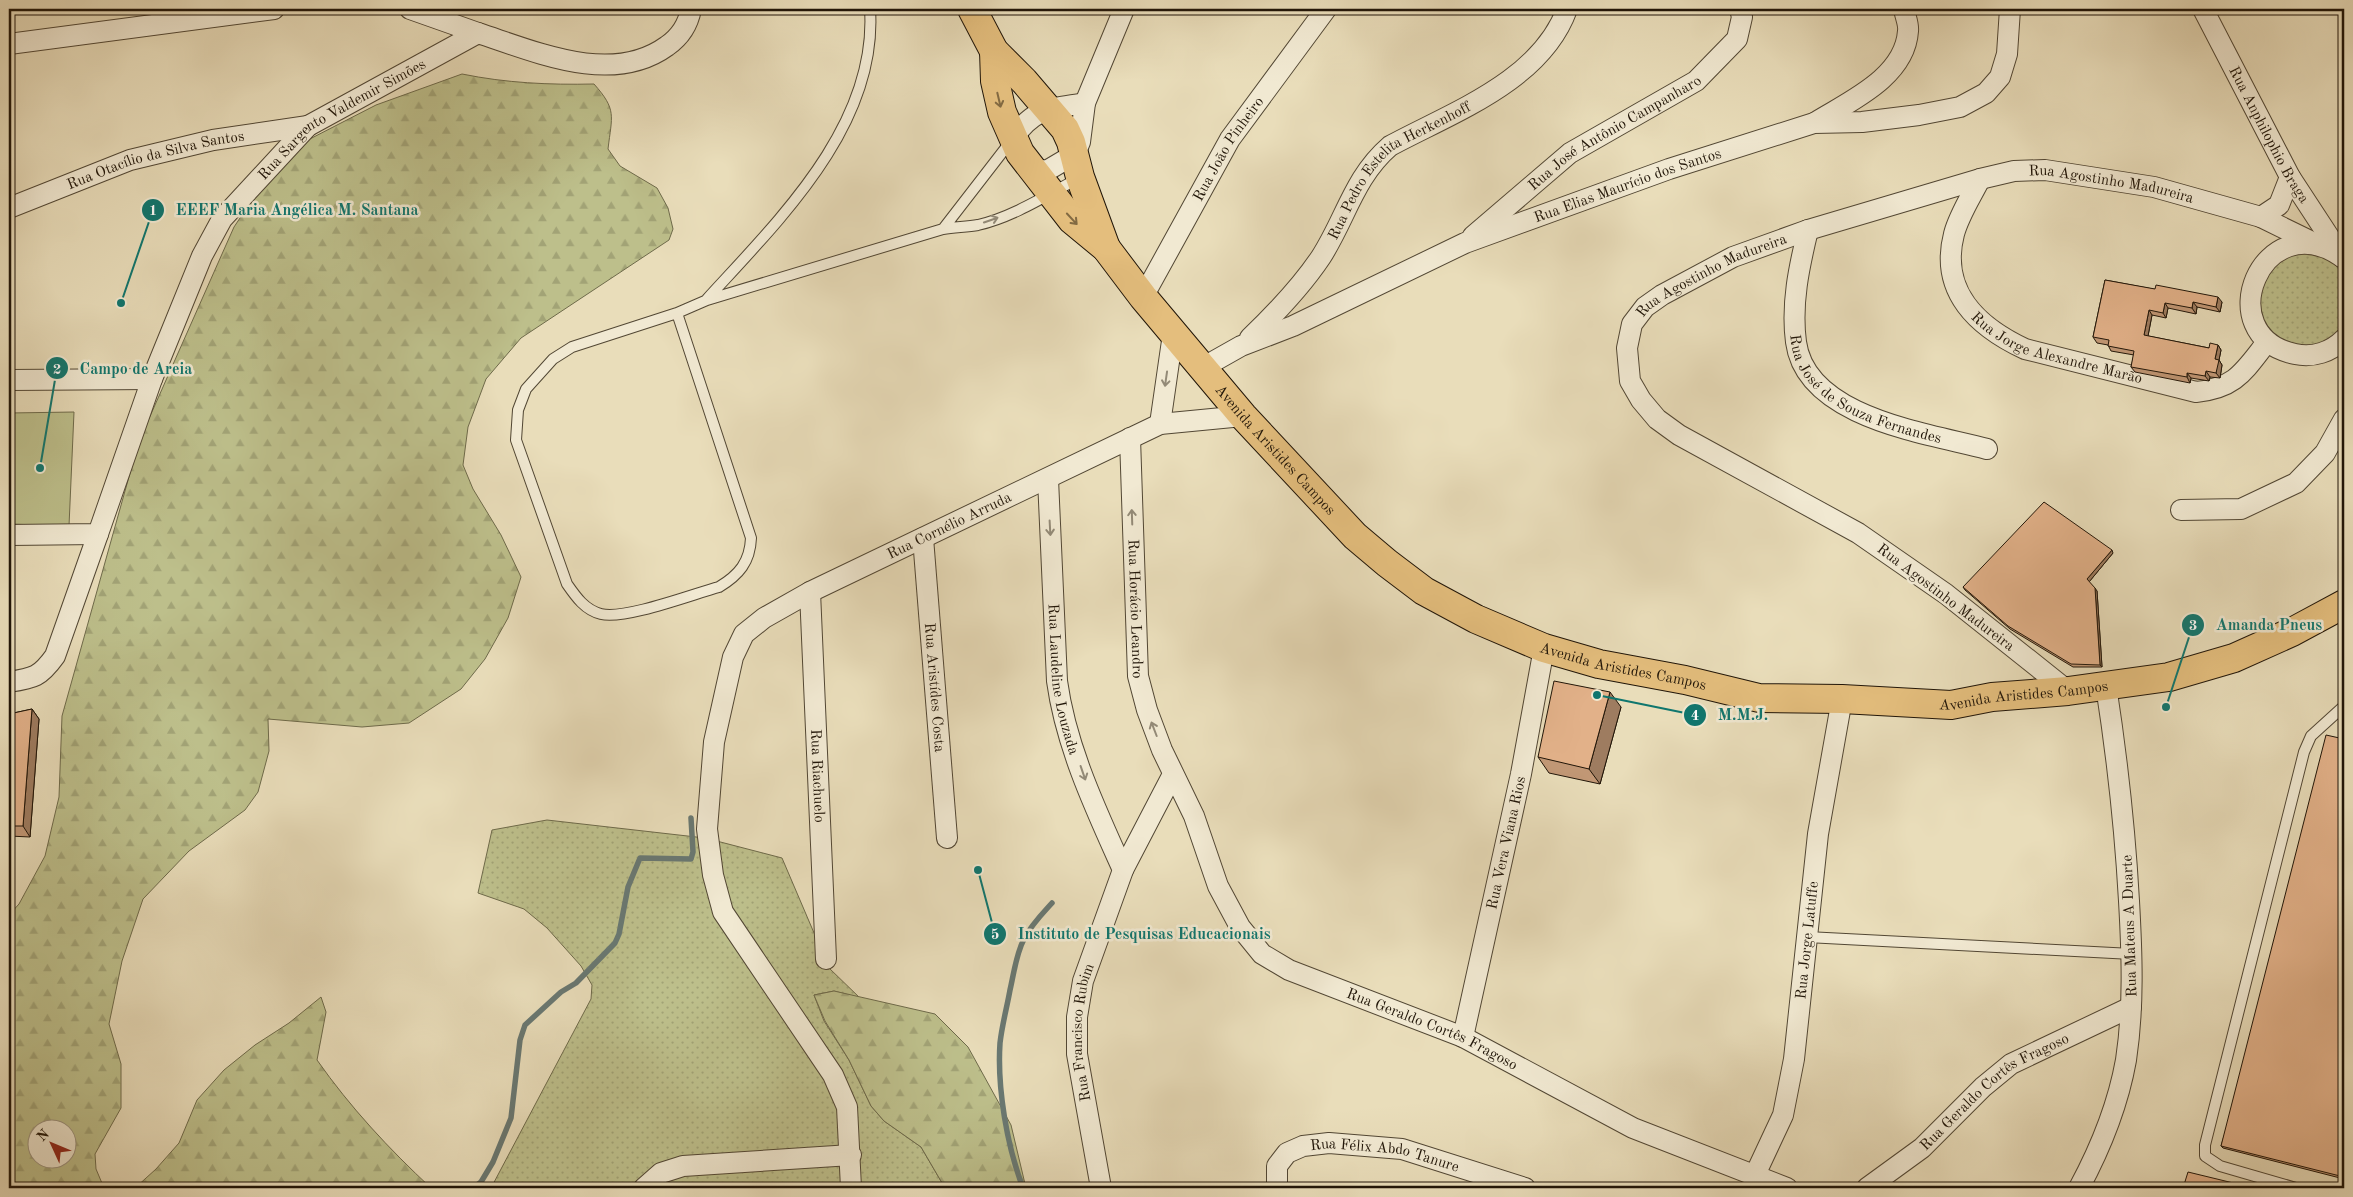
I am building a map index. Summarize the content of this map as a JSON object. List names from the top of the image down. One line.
{"streets":{"highway":["Avenida Aristides Campos"],"street":["Rua Sargento Valdemir Simões","Rua José Antônio Campanharo","Rua Anphilophio Braga","Rua João Pinheiro","Rua Otacílio da Silva Santos","Rua Pedro Estelita Herkenhoff","Rua Elias Maurício dos Santos","Rua Agostinho Madureira","Rua Jorge Alexandre Marão","Rua José de Souza Fernandes","Rua Cornélio Arruda","Rua Horácio Leandro","Rua Laudeline Louzada","Rua Aristídes Costa","Rua Riachuelo","Rua Vera Viana Rios","Rua Mateus A Duarte","Rua Jorge Latuffe","Rua Geraldo Cortês Fragoso","Rua Francisco Rubim","Rua Félix Abdo Tanure"]},"crossings":[["Rua Sargento Valdemir Simões","Rua Otacílio da Silva Santos"],["Rua José Antônio Campanharo","Rua Elias Maurício dos Santos"],["Rua Anphilophio Braga","Rua Agostinho Madureira"],["Rua João Pinheiro","Avenida Aristides Campos"],["Rua Pedro Estelita Herkenhoff","Rua Elias Maurício dos Santos"],["Rua Elias Maurício dos Santos","Avenida Aristides Campos"],["Rua Agostinho Madureira","Rua Jorge Alexandre Marão"],["Rua Agostinho Madureira","Rua José de Souza Fernandes"],["Rua Agostinho Madureira","Avenida Aristides Campos"],["Avenida Aristides Campos","Rua Cornélio Arruda"],["Avenida Aristides Campos","Rua Vera Viana Rios"],["Avenida Aristides Campos","Rua Mateus A Duarte"],["Avenida Aristides Campos","Rua Jorge Latuffe"],["Rua Cornélio Arruda","Rua Horácio Leandro"],["Rua Cornélio Arruda","Rua Laudeline Louzada"],["Rua Cornélio Arruda","Rua Aristídes Costa"],["Rua Cornélio Arruda","Rua Riachuelo"],["Rua Horácio Leandro","Rua Geraldo Cortês Fragoso"],["Rua Horácio Leandro","Rua Francisco Rubim"],["Rua Laudeline Louzada","Rua Francisco Rubim"],["Rua Vera Viana Rios","Rua Geraldo Cortês Fragoso"],["Rua Mateus A Duarte","Rua Geraldo Cortês Fragoso"],["Rua Jorge Latuffe","Rua Geraldo Cortês Fragoso"],["Rua Geraldo Cortês Fragoso","Rua Francisco Rubim"]],"one_way":["Rua Horácio Leandro","Rua Laudeline Louzada"],"places":["EEEF Maria Angélica M. Santana","Campo de Areia","M.M.J.","Amanda Pneus","Instituto de Pesquisas Educacionais"],"north":"top left"}
